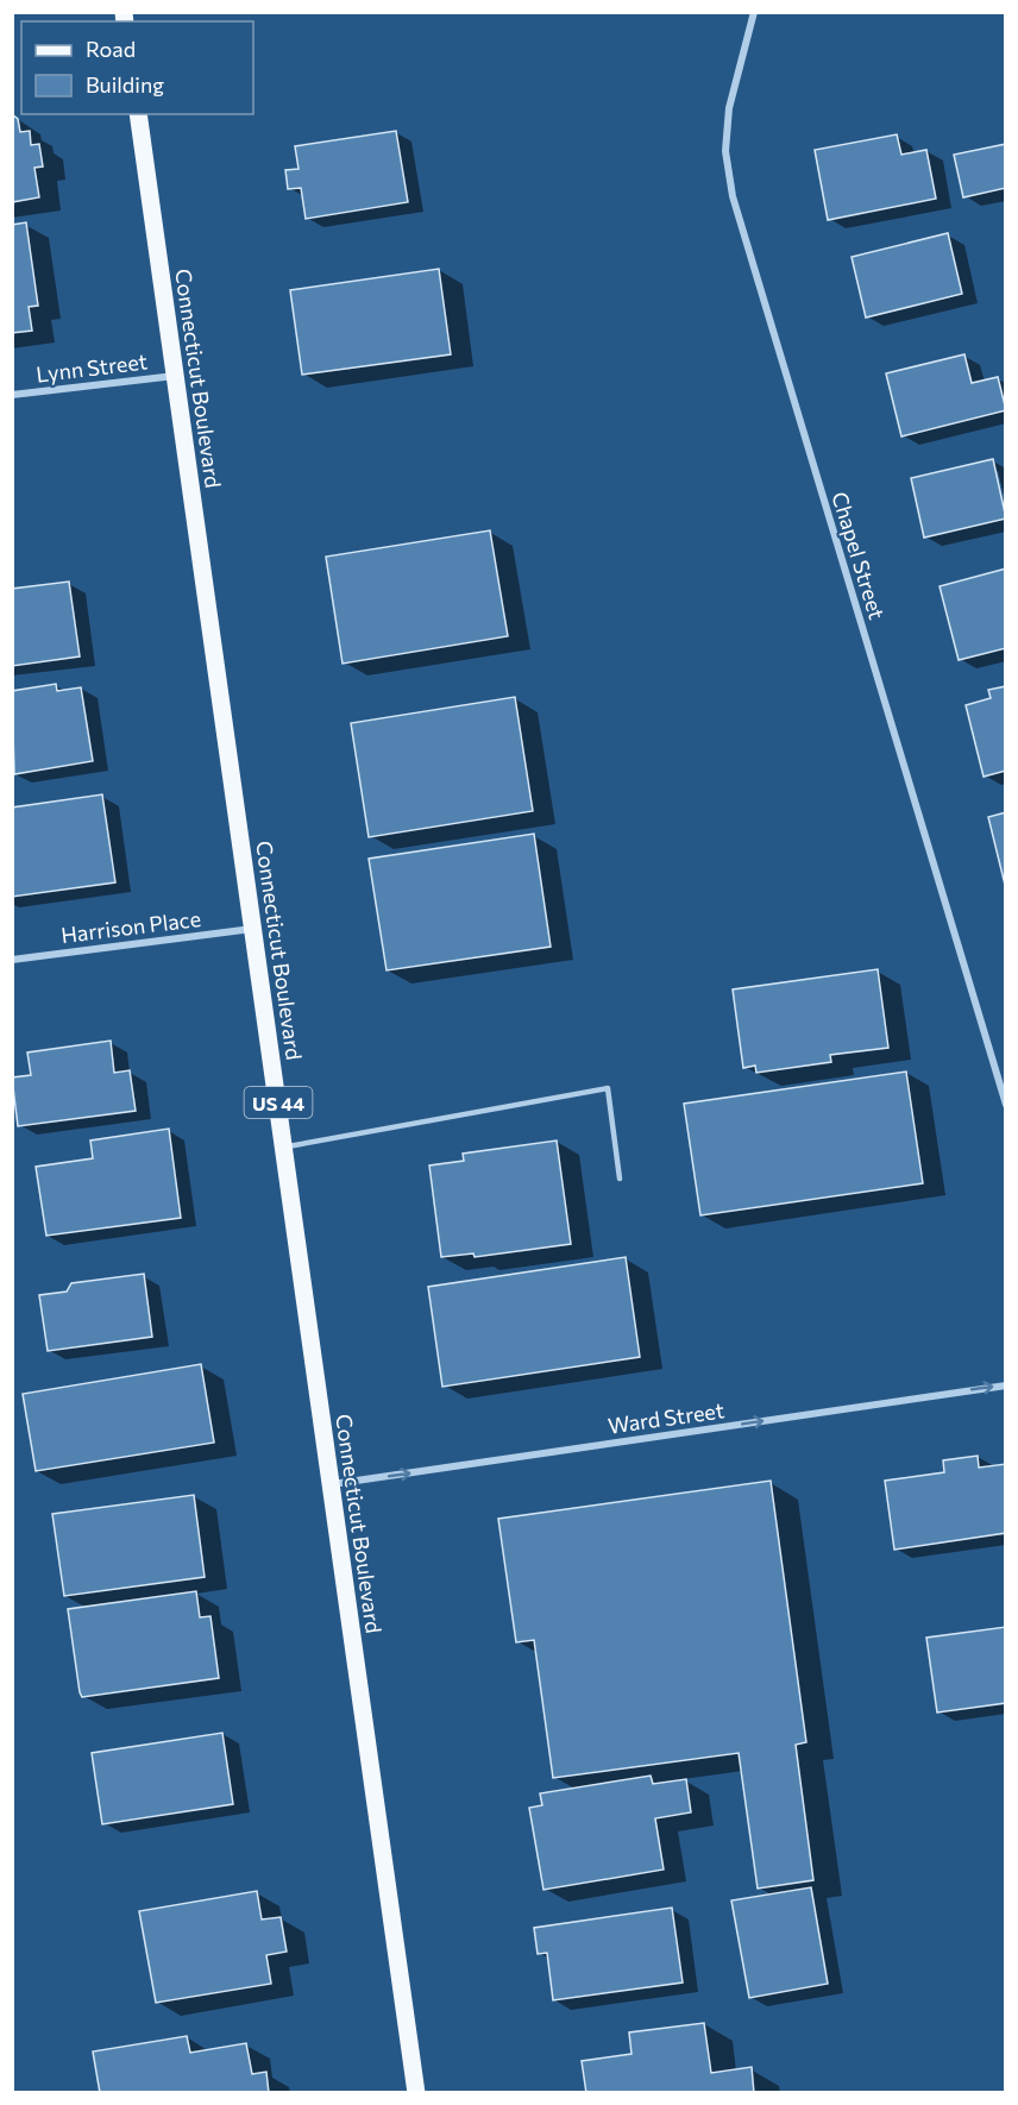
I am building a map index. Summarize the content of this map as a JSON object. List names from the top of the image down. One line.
{"streets":{"main road":["Connecticut Boulevard","US 44"],"street":["Lynn Street","Chapel Street","Harrison Place","Ward Street"]},"crossings":[["Lynn Street","Connecticut Boulevard"],["Connecticut Boulevard","Harrison Place"],["Connecticut Boulevard","Ward Street"]],"one_way":["Ward Street"],"legend":["Road","Building"]}
